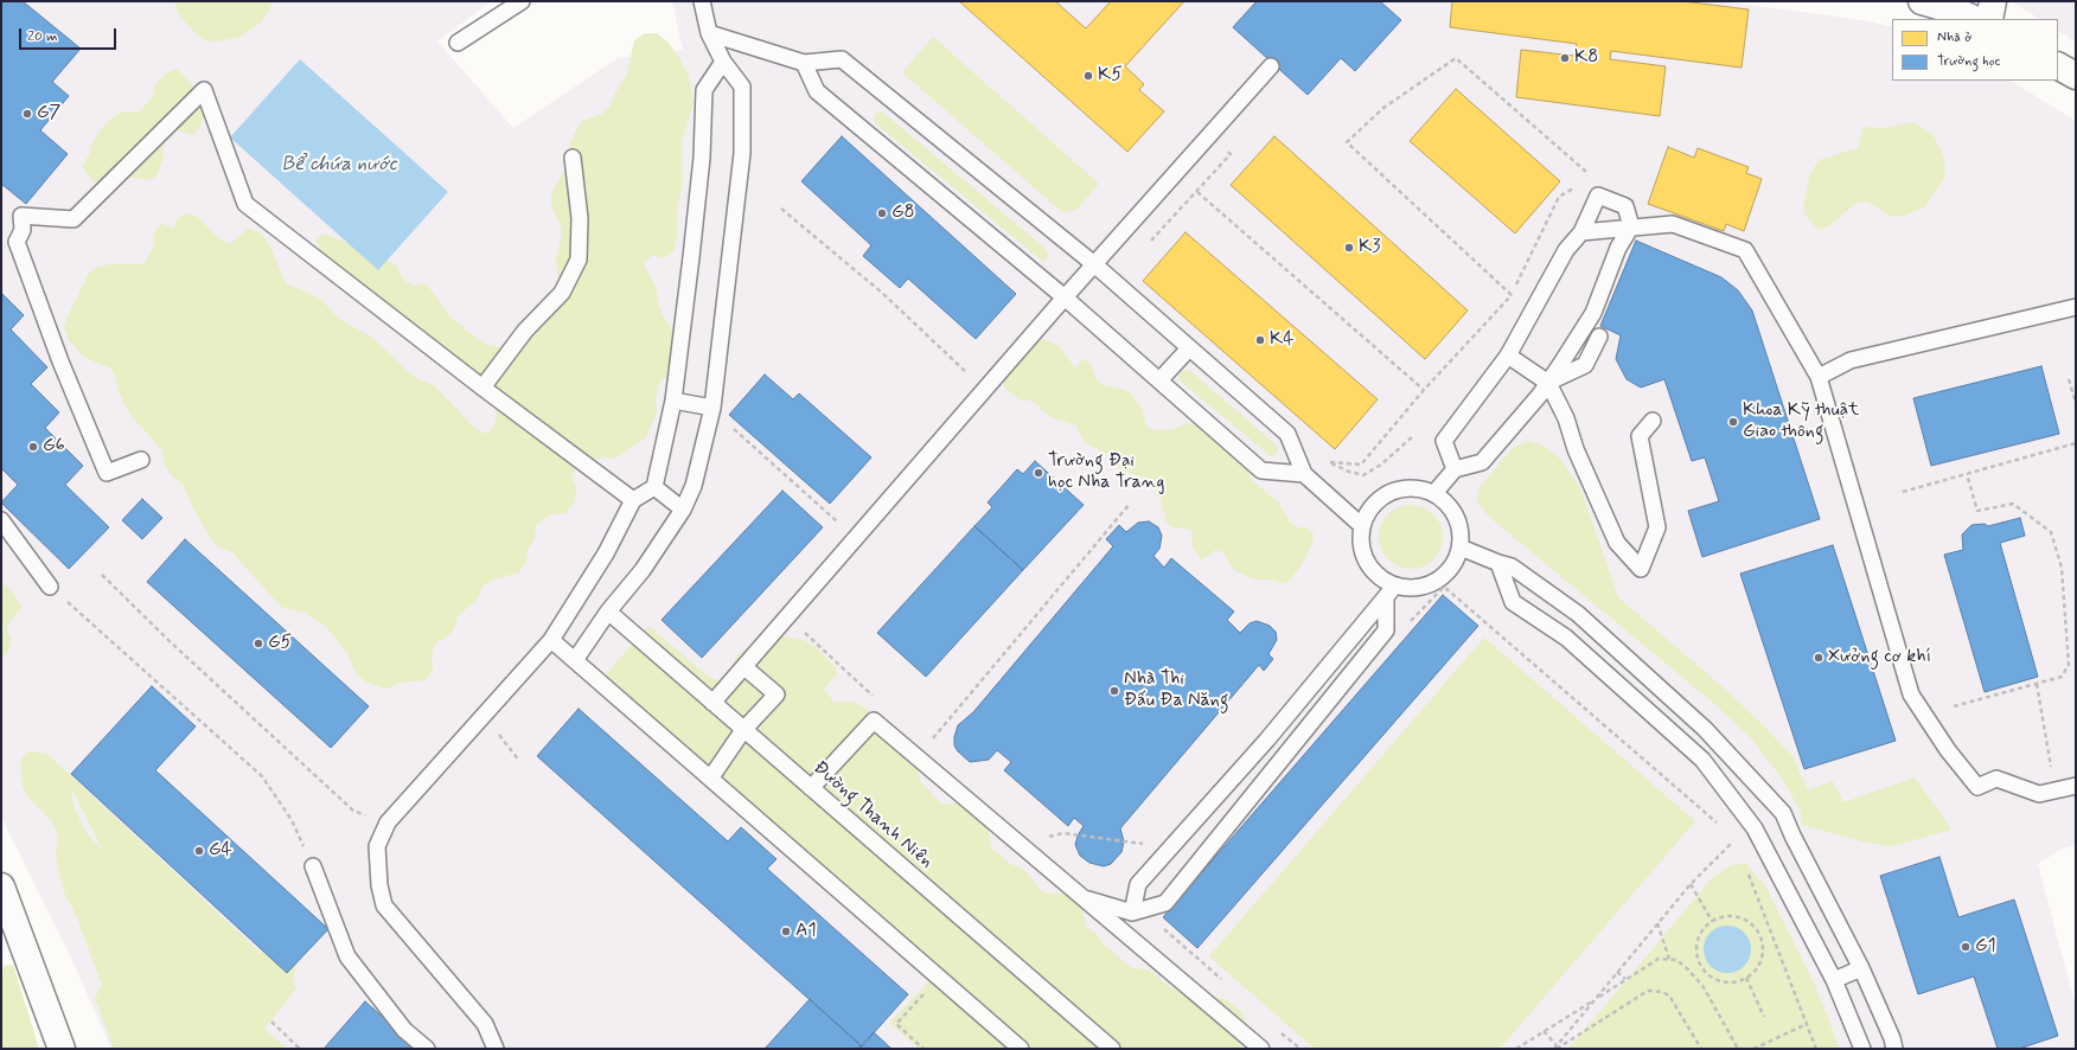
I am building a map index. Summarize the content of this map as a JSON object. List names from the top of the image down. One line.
{"streets":{"lane":["Đường Thanh Niên"]},"water":["Bể chứa nước"],"places":["K8","K5","G7","G8","K3","K4","Khoa Kỹ thuật Giao thông","G6","Trường Đại học Nha Trang","G5","Xưởng cơ khí","Nhà Thi Đấu Đa Năng","G4","A1","G1"],"legend":["Nhà ở","Trường học"],"scale_bar":"20 m"}
